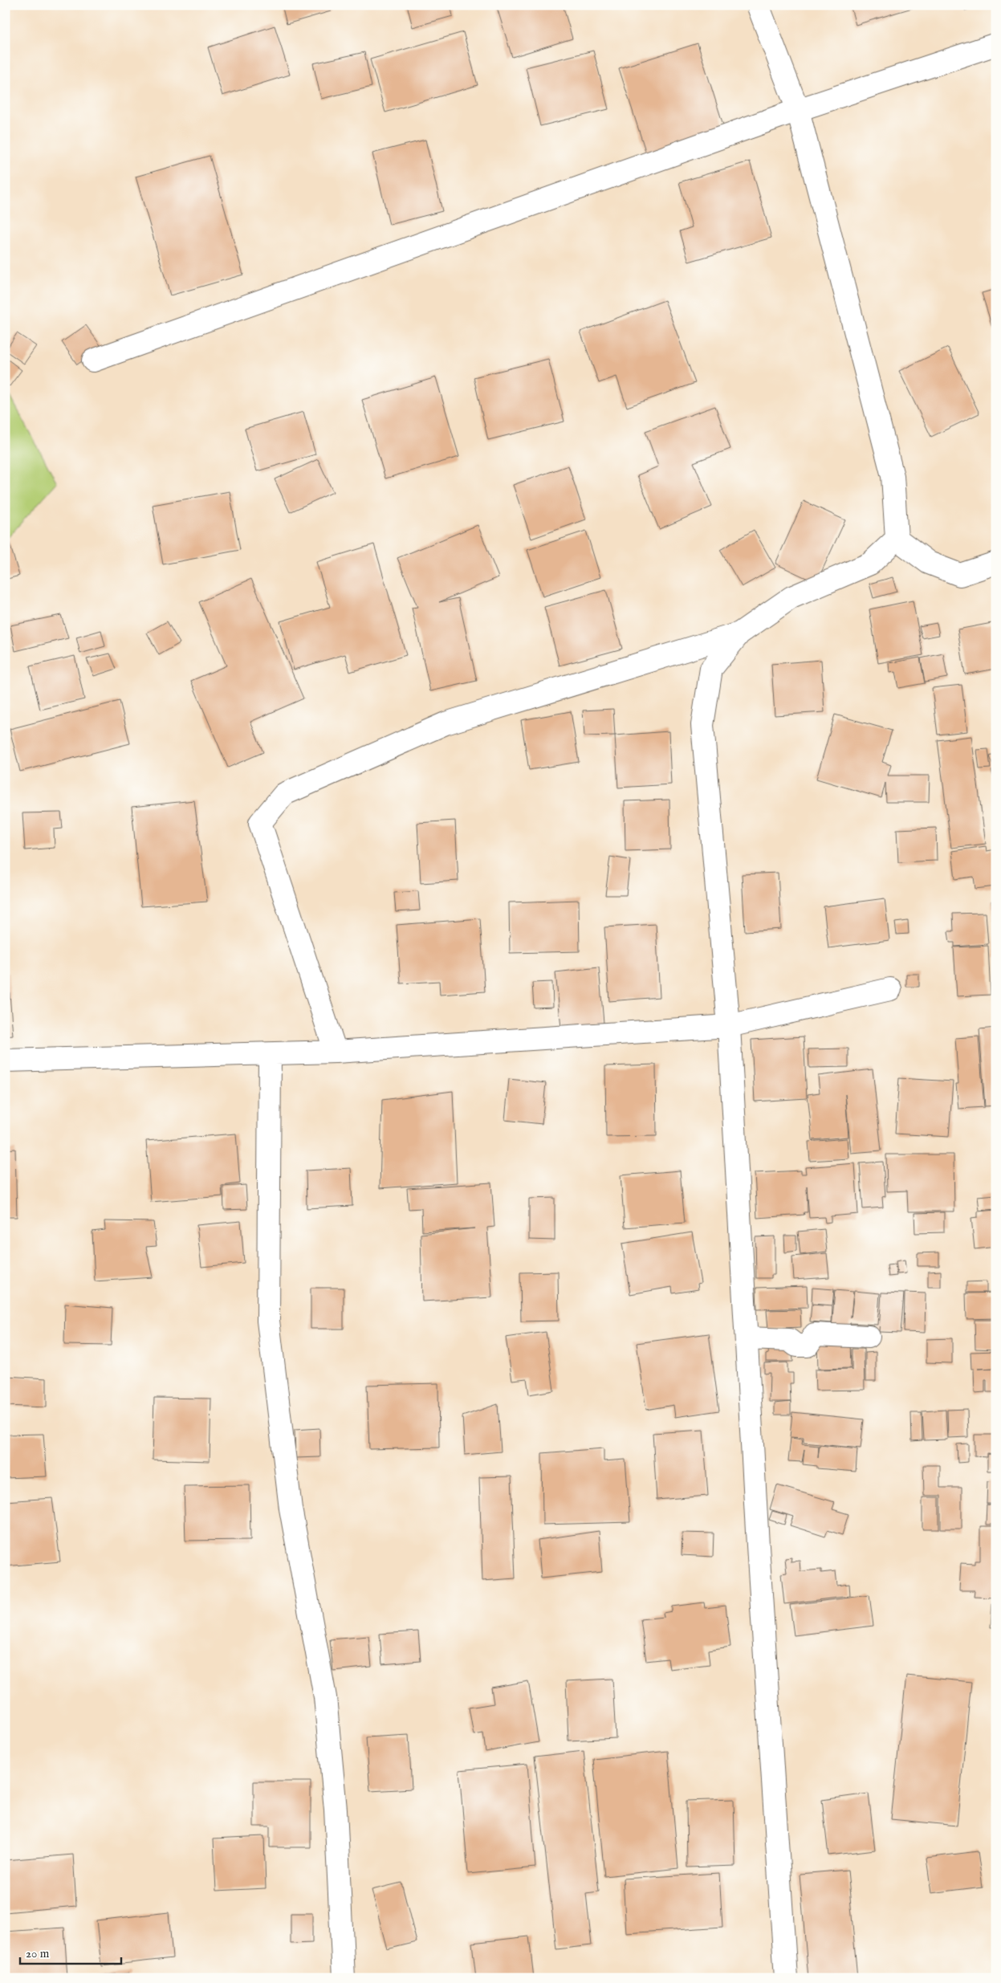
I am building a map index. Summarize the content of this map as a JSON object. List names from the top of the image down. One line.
{"scale_bar":"20 m"}
